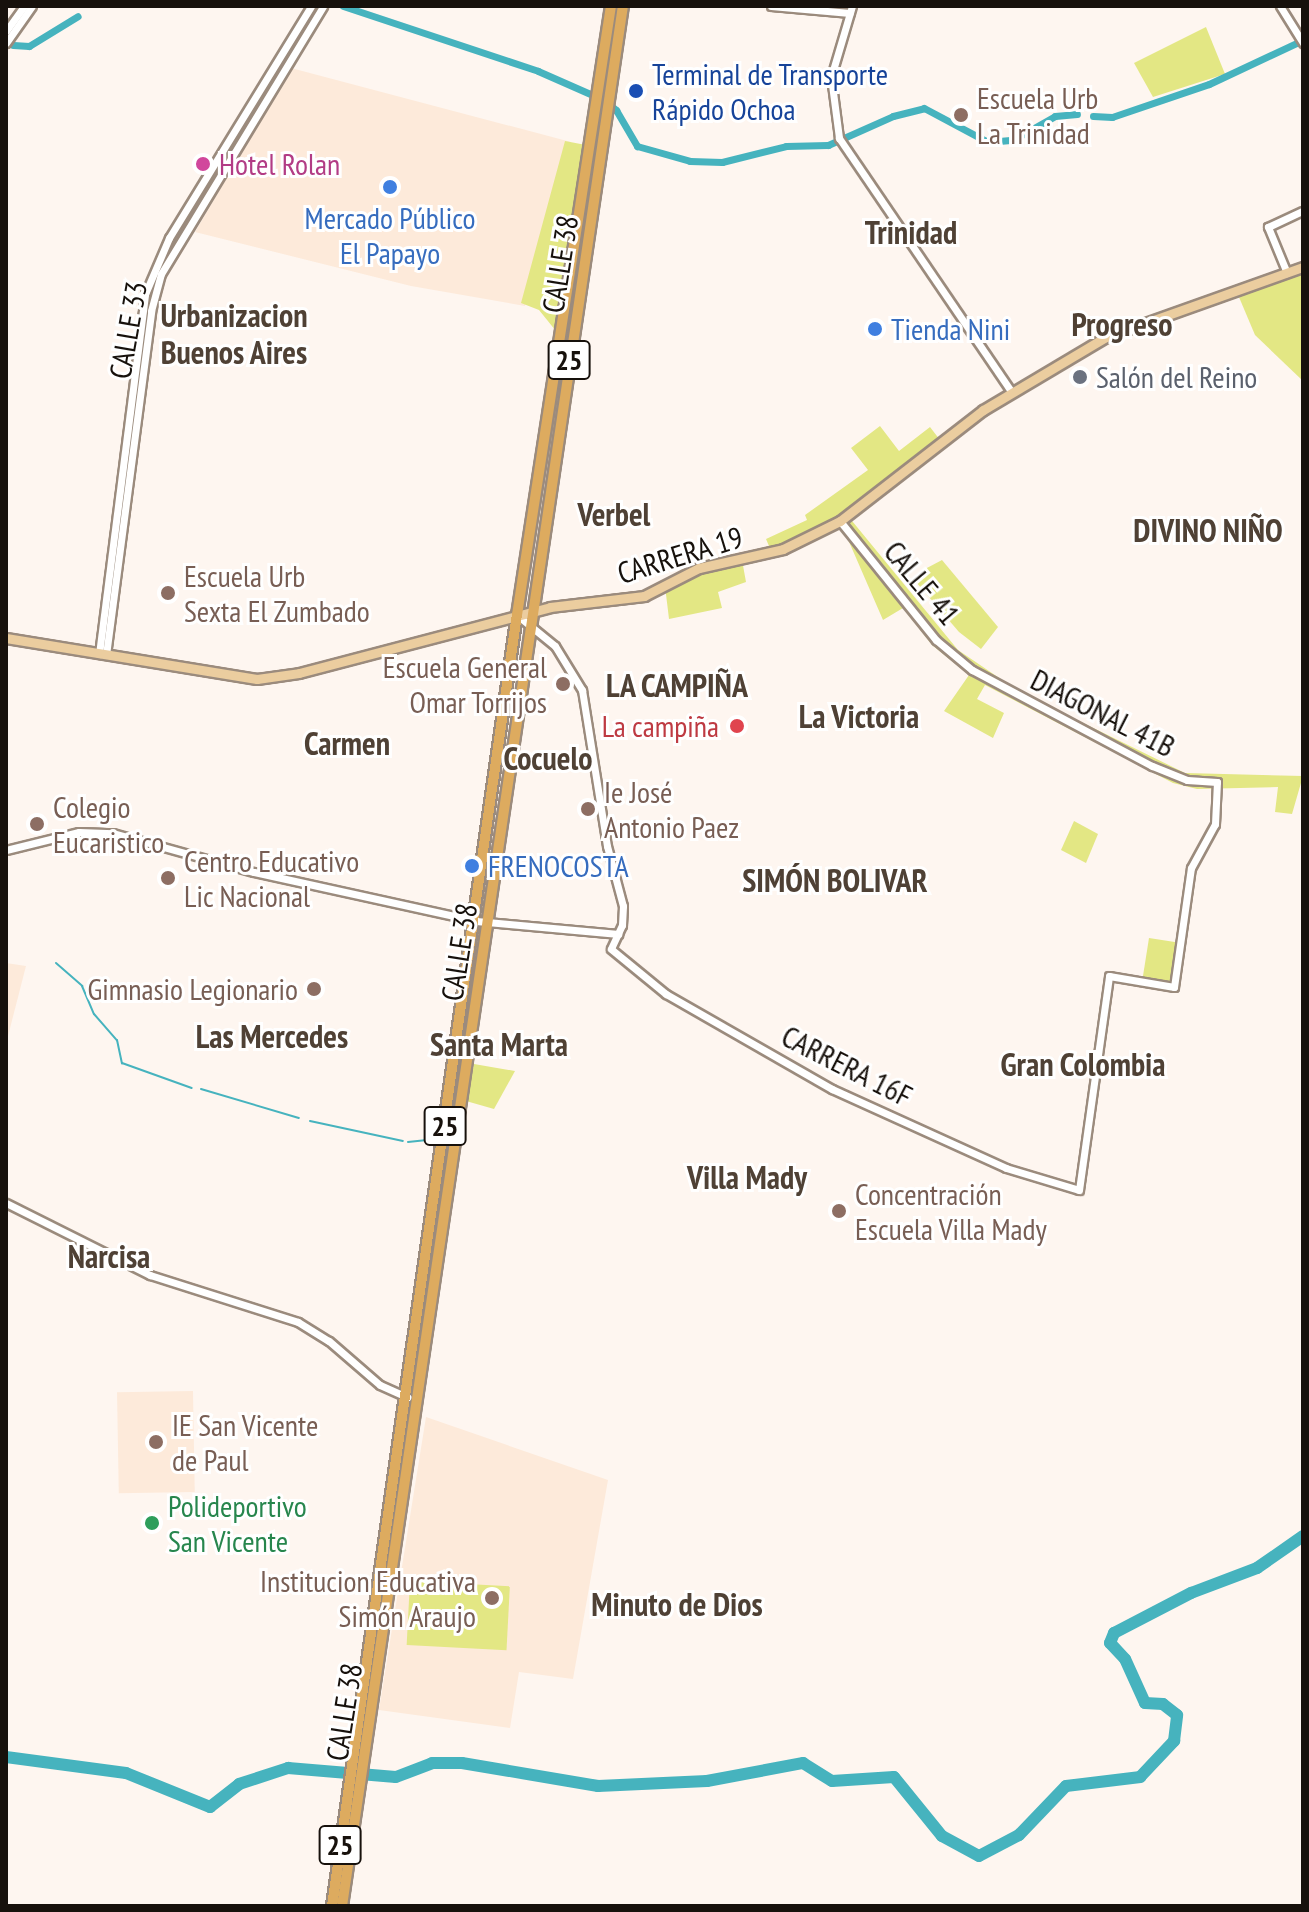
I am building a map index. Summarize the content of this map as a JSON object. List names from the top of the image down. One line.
{"streets":{"highway":["CALLE 38","25"],"main road":["CARRERA 19"],"street":["CALLE 33","CALLE 41","DIAGONAL 41B","CARRERA 16F"]},"crossings":[["CALLE 38","CARRERA 19"],["CALLE 33","CARRERA 19"],["CARRERA 19","CALLE 41"],["CALLE 41","DIAGONAL 41B"],["DIAGONAL 41B","CARRERA 16F"]],"districts":["Trinidad","Urbanizacion Buenos Aires","Progreso","Verbel","DIVINO NIÑO","LA CAMPIÑA","La Victoria","Carmen","Cocuelo","SIMÓN BOLIVAR","Las Mercedes","Santa Marta","Gran Colombia","Villa Mady","Narcisa","Minuto de Dios"],"places":["Terminal de Transporte Rápido Ochoa","Escuela Urb La Trinidad","Hotel Rolan","Mercado Público El Papayo","Tienda Nini","Salón del Reino","Escuela Urb Sexta El Zumbado","Escuela General Omar Torrijos","La campiña","Ie José Antonio Paez","Colegio Eucaristico","FRENOCOSTA","Centro Educativo Lic Nacional","Gimnasio Legionario","Concentración Escuela Villa Mady","IE San Vicente de Paul","Polideportivo San Vicente","Institucion Educativa Simón Araujo"]}
